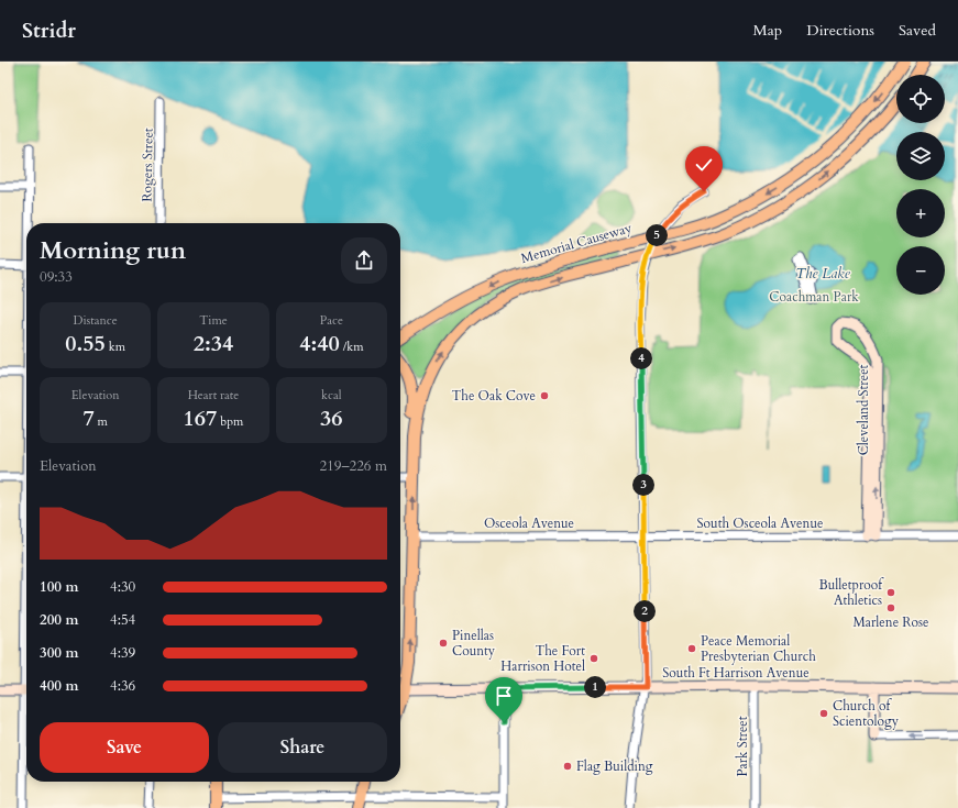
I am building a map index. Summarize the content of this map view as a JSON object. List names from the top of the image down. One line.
{"streets":{"main road":["Memorial Causeway"],"street":["Rogers Street","Cleveland Street","Osceola Avenue","South Osceola Avenue","South Ft Harrison Avenue","Park Street"]},"crossings":[["Cleveland Street","South Osceola Avenue"],["Osceola Avenue","South Osceola Avenue"],["South Ft Harrison Avenue","Park Street"]],"water":["The Lake"],"parks":["Coachman Park"],"places":["The Oak Cove","Bulletproof Athletics","Marlene Rose","Pinellas County","Peace Memorial Presbyterian Church","The Fort Harrison Hotel","Church of Scientology","Flag Building"],"page":{"header":"Stridr","nav":["Map","Directions","Saved"],"map_buttons":["+","−"],"heading":["Morning run","09:33"],"pins":["5","4","3","2","1"],"stats":[["Distance","0.55 km"],["Time","2:34"],["Pace","4:40 /km"],["Elevation","7 m"],["Heart rate","167 bpm"],["kcal","36"]],"chart":["Elevation","219–226 m"],"list":[{"name":"100 m","note":"4:30"},{"name":"200 m","note":"4:54"},{"name":"300 m","note":"4:39"},{"name":"400 m","note":"4:36"}],"buttons":["Save","Share"]}}
